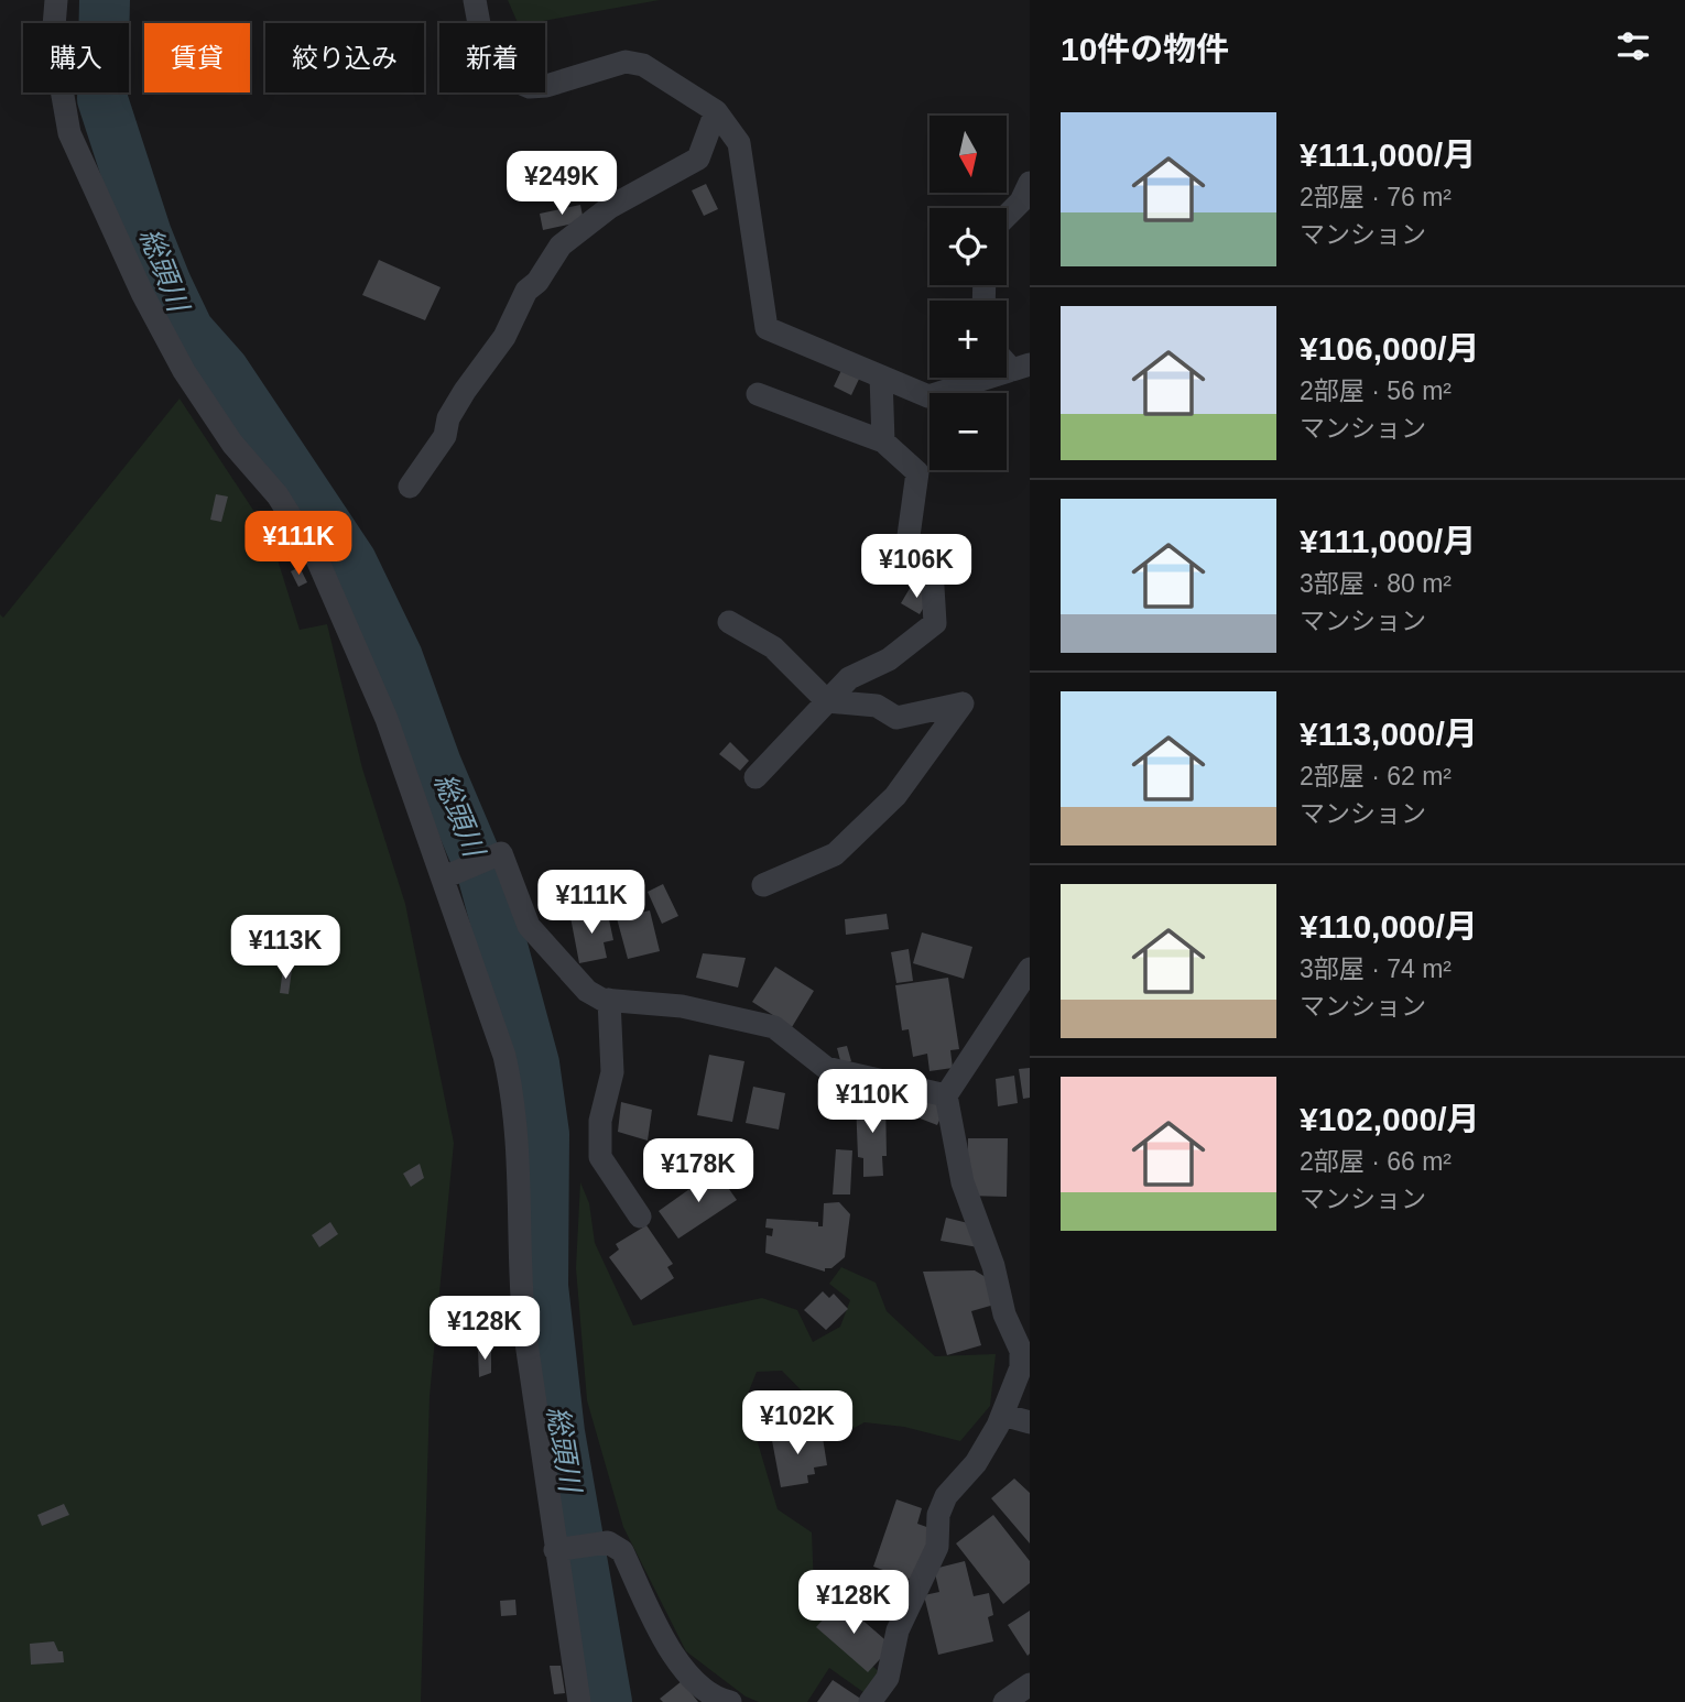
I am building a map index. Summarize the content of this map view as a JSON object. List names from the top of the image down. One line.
{"water":["総頭川"],"north":"bottom","page":{"heading":"10件の物件","chip":["購入","賃貸","絞り込み","新着"],"list":[{"name":"¥111,000/月","note":"2部屋 · 76 m² · マンション"},{"name":"¥106,000/月","note":"2部屋 · 56 m² · マンション"},{"name":"¥111,000/月","note":"3部屋 · 80 m² · マンション"},{"name":"¥113,000/月","note":"2部屋 · 62 m² · マンション"},{"name":"¥110,000/月","note":"3部屋 · 74 m² · マンション"},{"name":"¥102,000/月","note":"2部屋 · 66 m² · マンション"}],"map_buttons":["+","−"],"price":["¥249K","¥111K","¥106K","¥111K","¥113K","¥110K","¥178K","¥128K","¥102K","¥128K"]}}
